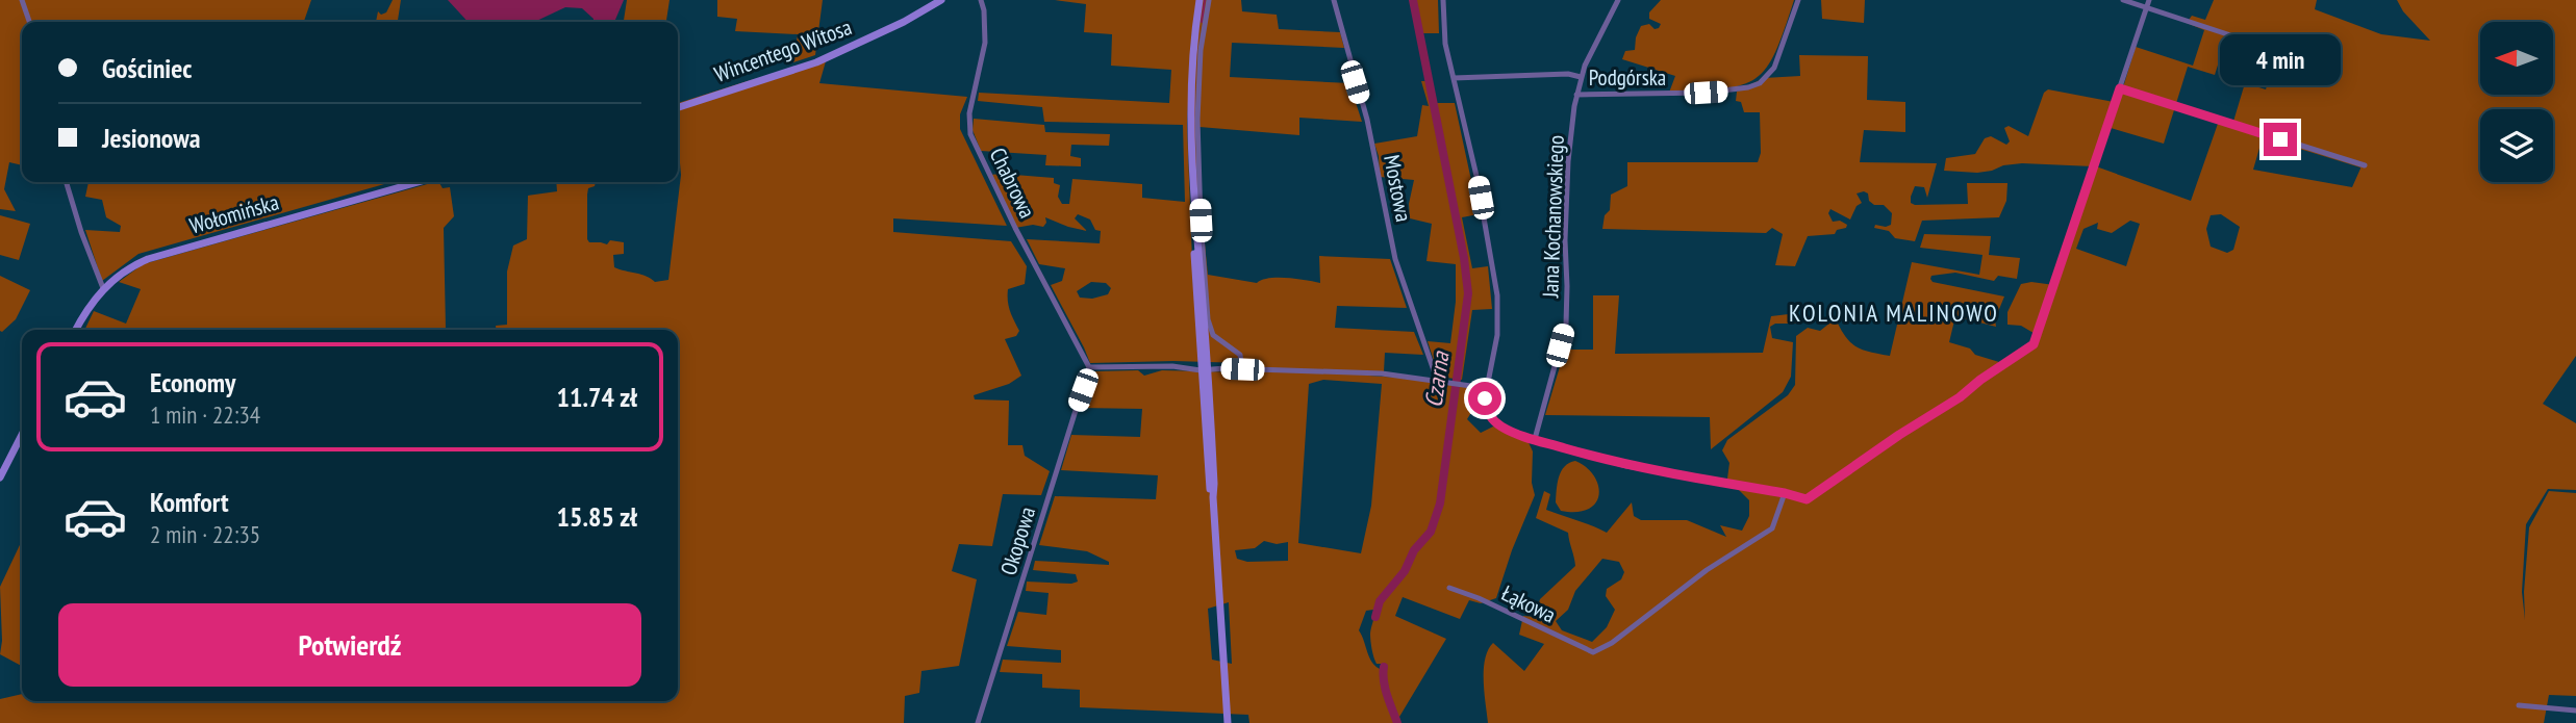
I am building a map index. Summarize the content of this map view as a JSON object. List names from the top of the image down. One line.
{"streets":{"main road":["Wincentego Witosa","Wołomińska"],"street":["Podgórska","Chabrowa","Mostowa","Jana Kochanowskiego","Okopowa","Łąkowa"]},"crossings":[["Podgórska","Jana Kochanowskiego"],["Chabrowa","Okopowa"]],"districts":["KOLONIA MALINOWO"],"water":["Czarna"],"north":"left","page":{"banner":["Gościniec","Jesionowa"],"bubble":"4 min","list":[{"name":"Economy","note":"1 min · 22:34","value":"11.74 zł"},{"name":"Komfort","note":"2 min · 22:35","value":"15.85 zł"}],"buttons":"Potwierdź"}}
